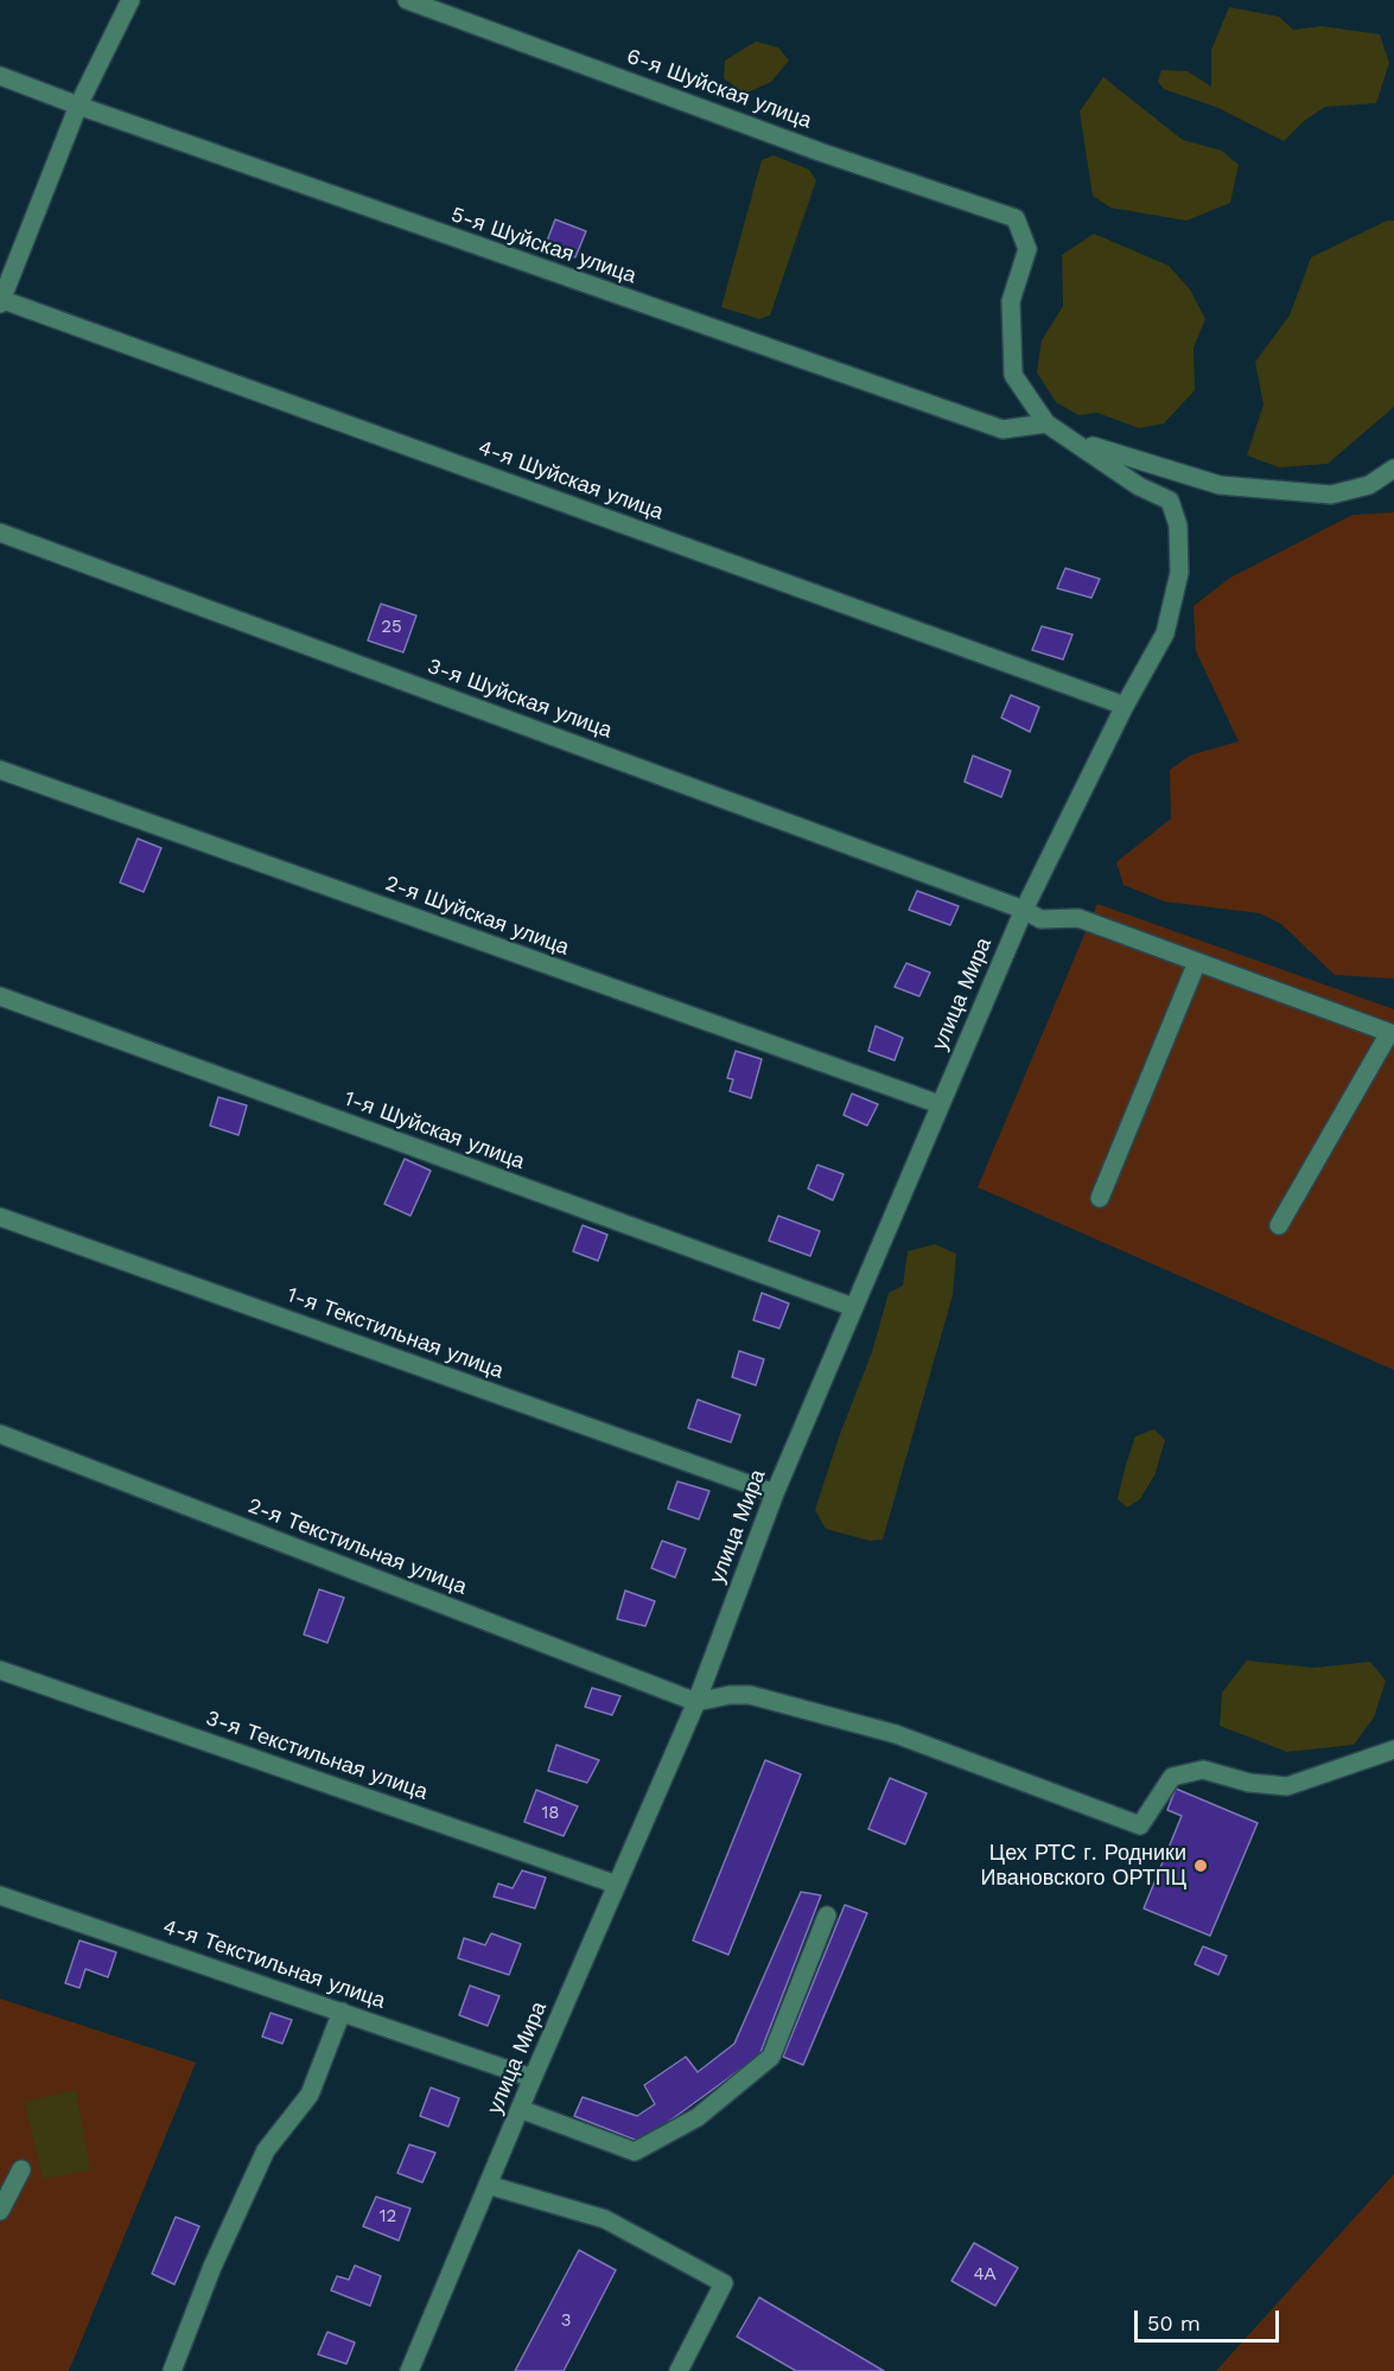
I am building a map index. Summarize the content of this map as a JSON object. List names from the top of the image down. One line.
{"streets":{"street":["6-я Шуйская улица","5-я Шуйская улица","4-я Шуйская улица","3-я Шуйская улица","2-я Шуйская улица","улица Мира","1-я Шуйская улица","1-я Текстильная улица","2-я Текстильная улица","3-я Текстильная улица","4-я Текстильная улица"]},"crossings":[["6-я Шуйская улица","5-я Шуйская улица"],["4-я Шуйская улица","улица Мира"],["3-я Шуйская улица","улица Мира"],["2-я Шуйская улица","улица Мира"],["улица Мира","1-я Шуйская улица"],["улица Мира","1-я Текстильная улица"],["улица Мира","2-я Текстильная улица"],["улица Мира","3-я Текстильная улица"],["улица Мира","4-я Текстильная улица"]],"places":["Цех РТС г. Родники Ивановского ОРТПЦ"],"house_numbers":["25","18","12","4А","3"],"scale_bar":"50 m"}
